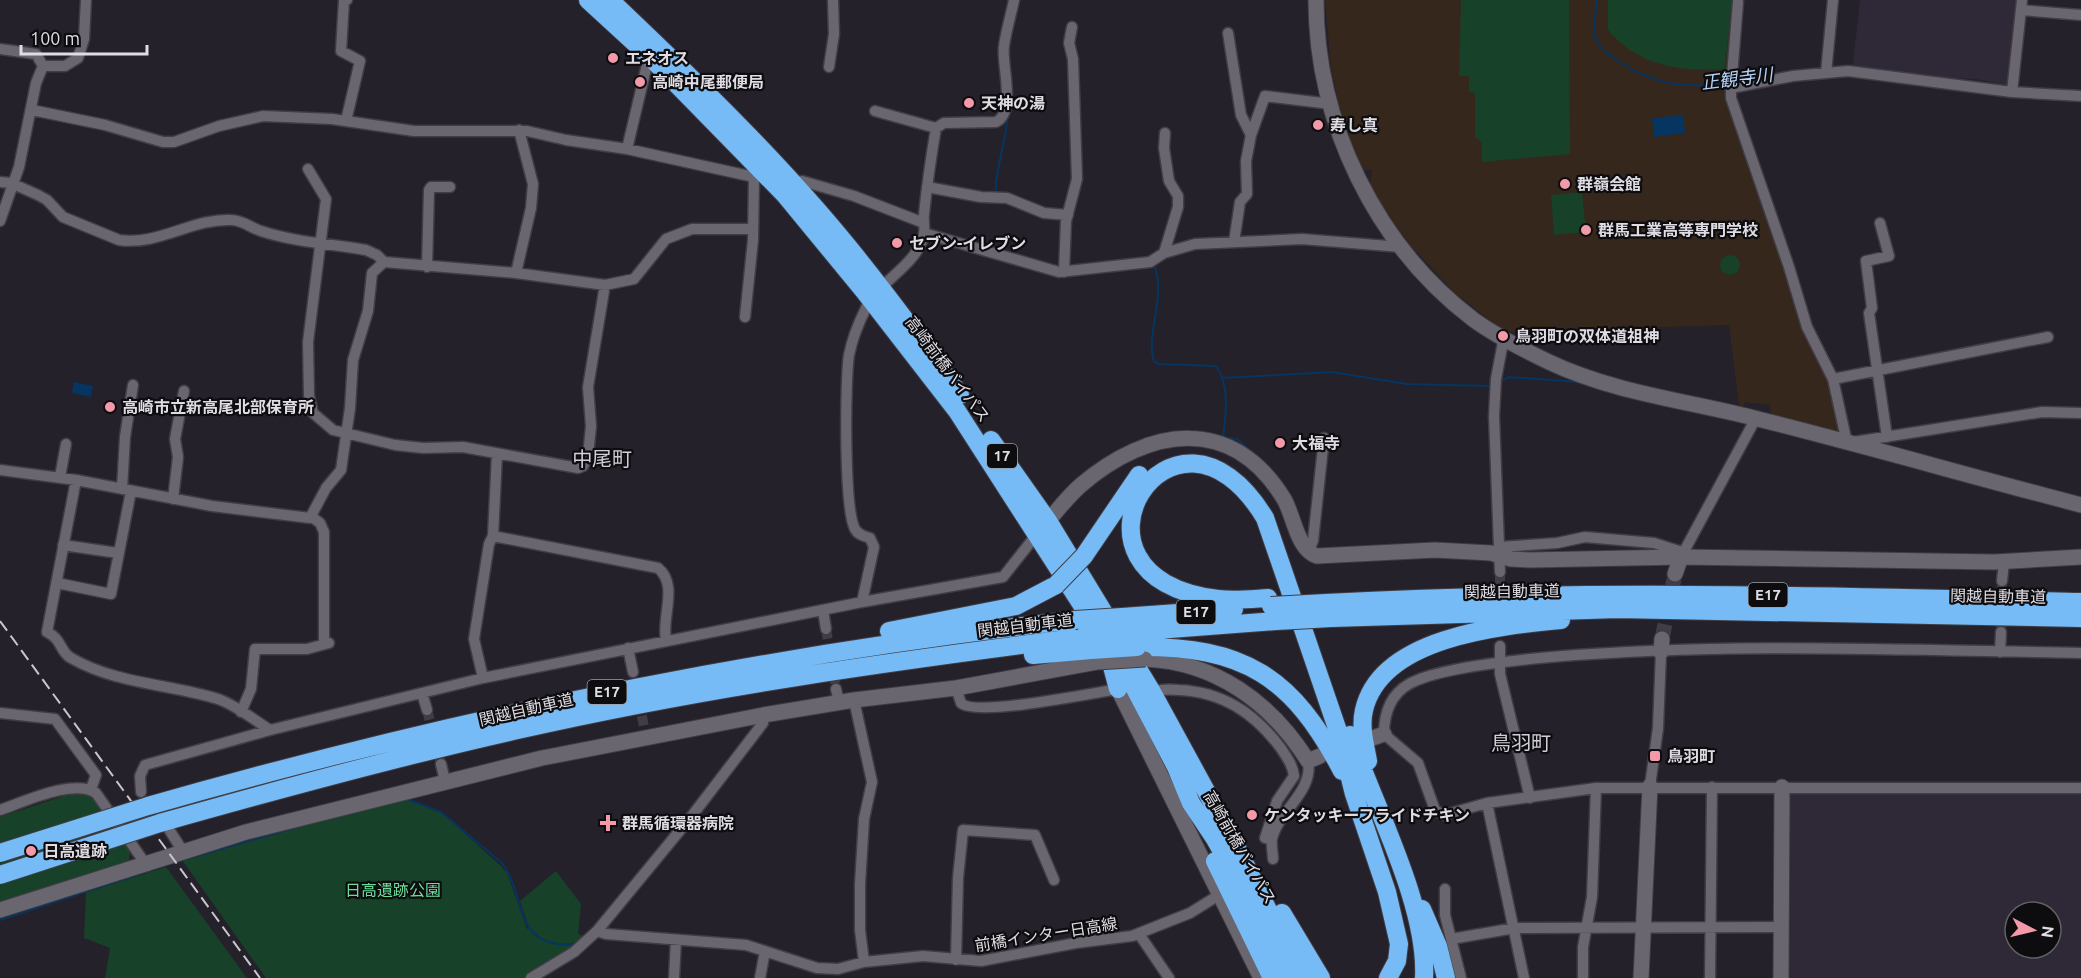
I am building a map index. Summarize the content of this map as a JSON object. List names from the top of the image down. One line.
{"streets":{"highway":["高崎前橋バイパス","17","関越自動車道","E17"],"street":["前橋インター日高線"]},"crossings":[["高崎前橋バイパス","関越自動車道"]],"districts":["中尾町","鳥羽町"],"water":["正観寺川"],"parks":["日高遺跡公園"],"places":{"other":["エネオス","高崎中尾郵便局","天神の湯","寿し真","群嶺会館","群馬工業高等専門学校","セブン-イレブン","鳥羽町の双体道祖神","高崎市立新高尾北部保育所","大福寺","ケンタッキーフライドチキン","日高遺跡"],"transit":["鳥羽町"],"health":["群馬循環器病院"]},"scale_bar":"100 m","north":"right"}
